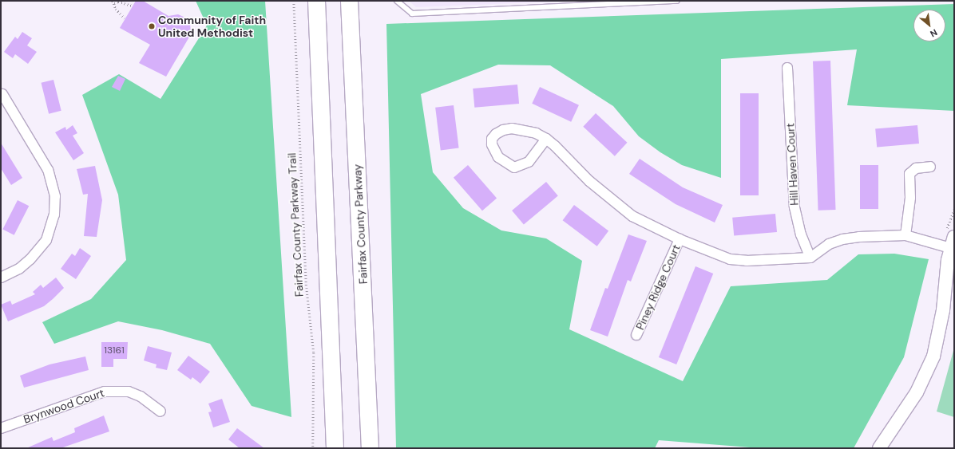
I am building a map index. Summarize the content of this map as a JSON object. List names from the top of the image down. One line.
{"streets":{"highway":["Fairfax County Parkway"],"street":["Hill Haven Court","Piney Ridge Court","Brynwood Court"],"path":["Fairfax County Parkway Trail"]},"places":["Community of Faith United Methodist"],"house_numbers":["13161"],"north":"bottom right"}
